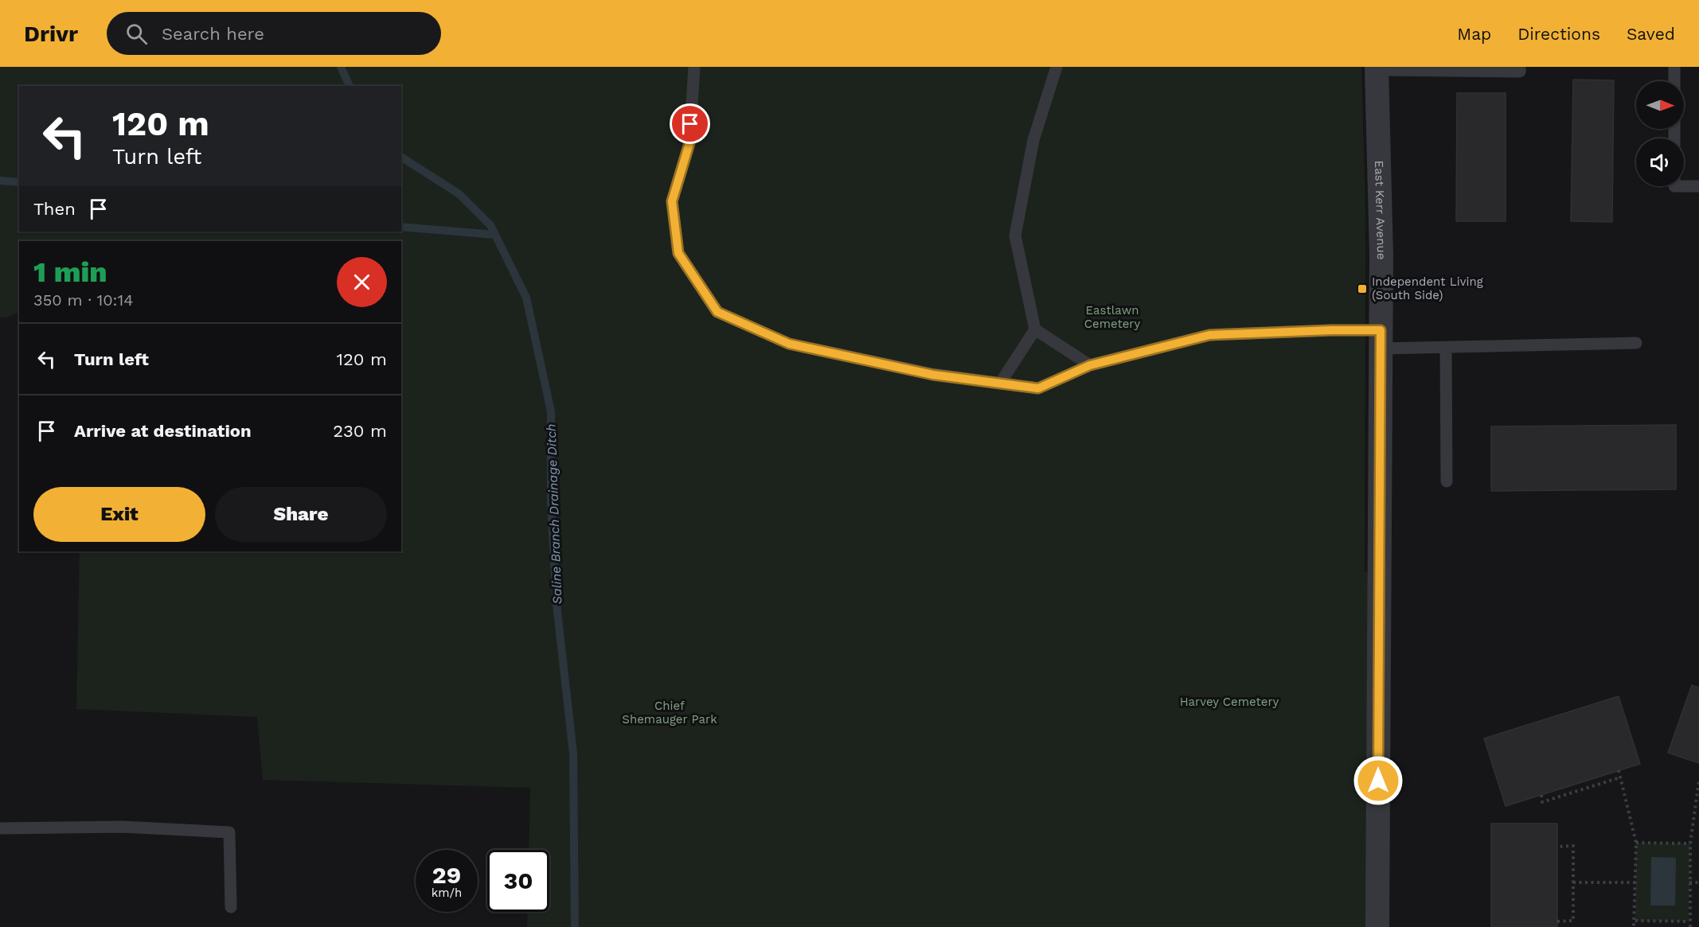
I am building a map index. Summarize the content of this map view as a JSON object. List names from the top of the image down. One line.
{"streets":{"street":["East Kerr Avenue"]},"water":["Saline Branch Drainage Ditch"],"parks":["Eastlawn Cemetery","Harvey Cemetery","Chief Shemauger Park"],"places":{"transit":["Independent Living (South Side)"]},"north":"right","page":{"header":"Drivr","search":"Search here","nav":["Map","Directions","Saved"],"turn":["120 m","Turn left"],"then":"Then","heading":["1 min","350 m · 10:14"],"list":[{"name":"Turn left","value":"120 m"},{"name":"Arrive at destination","value":"230 m"}],"buttons":["Exit","Share"],"speed":"29 km/h","limit":"30"}}
